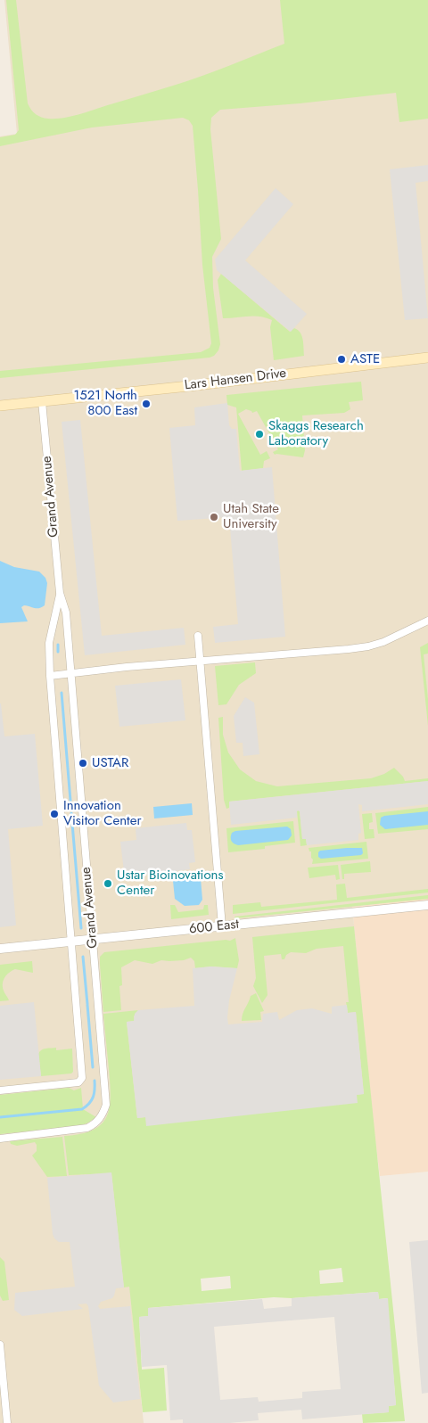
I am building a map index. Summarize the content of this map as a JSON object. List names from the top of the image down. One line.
{"streets":{"main road":["Lars Hansen Drive"],"street":["Grand Avenue","600 East"]},"crossings":[["Lars Hansen Drive","Grand Avenue"],["Grand Avenue","600 East"]],"places":["ASTE","1521 North 800 East","Skaggs Research Laboratory","Utah State University","USTAR","Innovation Visitor Center","Ustar Bioinovations Center"]}
